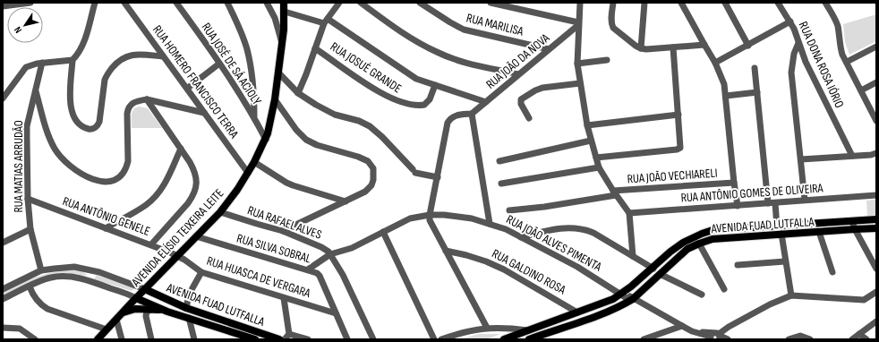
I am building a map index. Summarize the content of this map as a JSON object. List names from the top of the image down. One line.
{"streets":{"main road":["AVENIDA FUAD LUTFALLA","AVENIDA ELÍSIO TEIXEIRA LEITE"],"street":["RUA MARILISA","RUA JOÃO DA NOVA","RUA JOSÉ DE SÁ ACIOLY","RUA DONA ROSA IÓRIO","RUA JOSUÉ GRANDE","RUA HOMERO FRANCISCO TERRA","RUA MATIAS ARRUDÃO","RUA JOÃO VECHIARELI","RUA ANTÔNIO GOMES DE OLIVEIRA","RUA ANTÔNIO GENELE","RUA RAFAEL ALVES","RUA JOÃO ALVES PIMENTA","RUA SILVA SOBRAL","RUA GALDINO ROSA","RUA HUASCA DE VERGARA"]},"crossings":[["RUA MARILISA","RUA JOÃO DA NOVA"],["RUA JOSÉ DE SÁ ACIOLY","AVENIDA ELÍSIO TEIXEIRA LEITE"],["RUA HOMERO FRANCISCO TERRA","AVENIDA ELÍSIO TEIXEIRA LEITE"],["RUA MATIAS ARRUDÃO","RUA ANTÔNIO GENELE"],["RUA ANTÔNIO GENELE","AVENIDA ELÍSIO TEIXEIRA LEITE"],["RUA ANTÔNIO GENELE","RUA HUASCA DE VERGARA"],["RUA RAFAEL ALVES","AVENIDA ELÍSIO TEIXEIRA LEITE"],["RUA RAFAEL ALVES","RUA JOÃO ALVES PIMENTA"],["AVENIDA FUAD LUTFALLA","AVENIDA ELÍSIO TEIXEIRA LEITE"],["AVENIDA FUAD LUTFALLA","RUA JOÃO ALVES PIMENTA"],["AVENIDA FUAD LUTFALLA","RUA GALDINO ROSA"],["AVENIDA ELÍSIO TEIXEIRA LEITE","RUA SILVA SOBRAL"],["AVENIDA ELÍSIO TEIXEIRA LEITE","RUA HUASCA DE VERGARA"],["RUA JOÃO ALVES PIMENTA","RUA SILVA SOBRAL"],["RUA SILVA SOBRAL","RUA HUASCA DE VERGARA"]],"north":"bottom left"}
